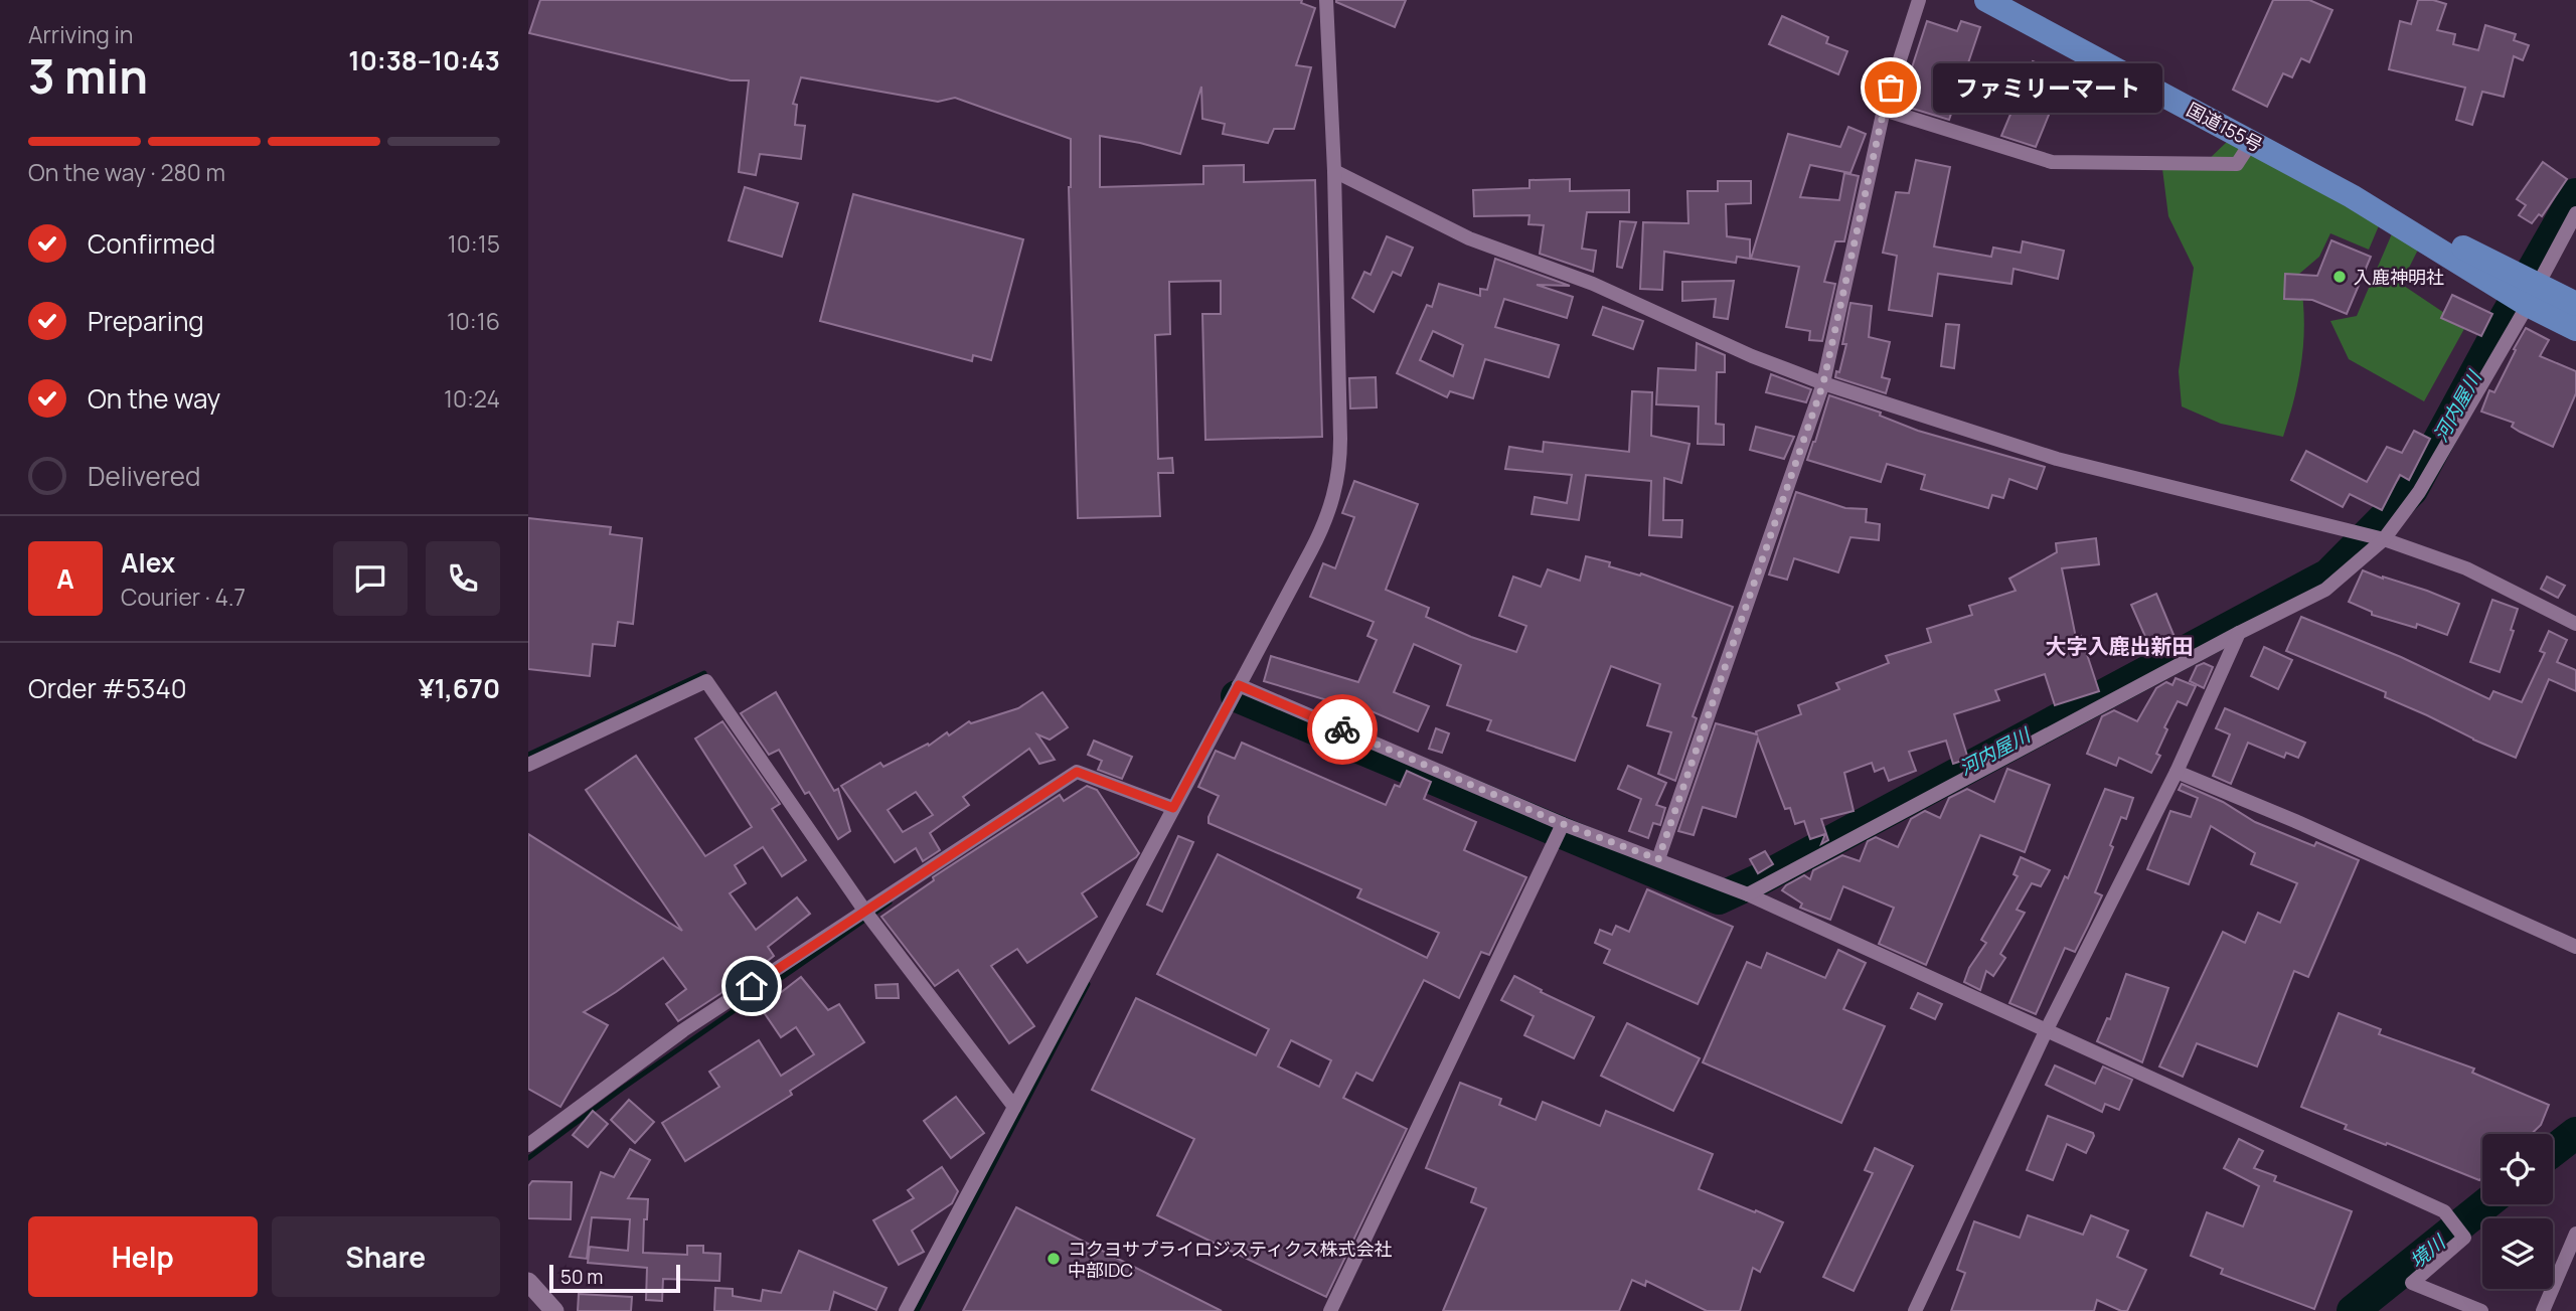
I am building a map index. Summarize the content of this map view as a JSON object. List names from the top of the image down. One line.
{"streets":{"highway":["国道155号"]},"districts":["大字入鹿出新田"],"water":["河内屋川","境川"],"places":["ファミリーマート","入鹿神明社","コクヨサプライロジスティクス株式会社 中部IDC"],"scale_bar":"50 m","page":{"heading":["3 min","Arriving in","10:38–10:43"],"panel":["Alex","Courier · 4.7","Order #5340","¥1,670"],"bubble":"ファミリーマート","bar":"On the way · 280 m","list":[["Confirmed","10:15"],["Preparing","10:16"],["On the way","10:24"],"Delivered"],"round":"A","buttons":["Help","Share"],"scale":"50 m"}}
